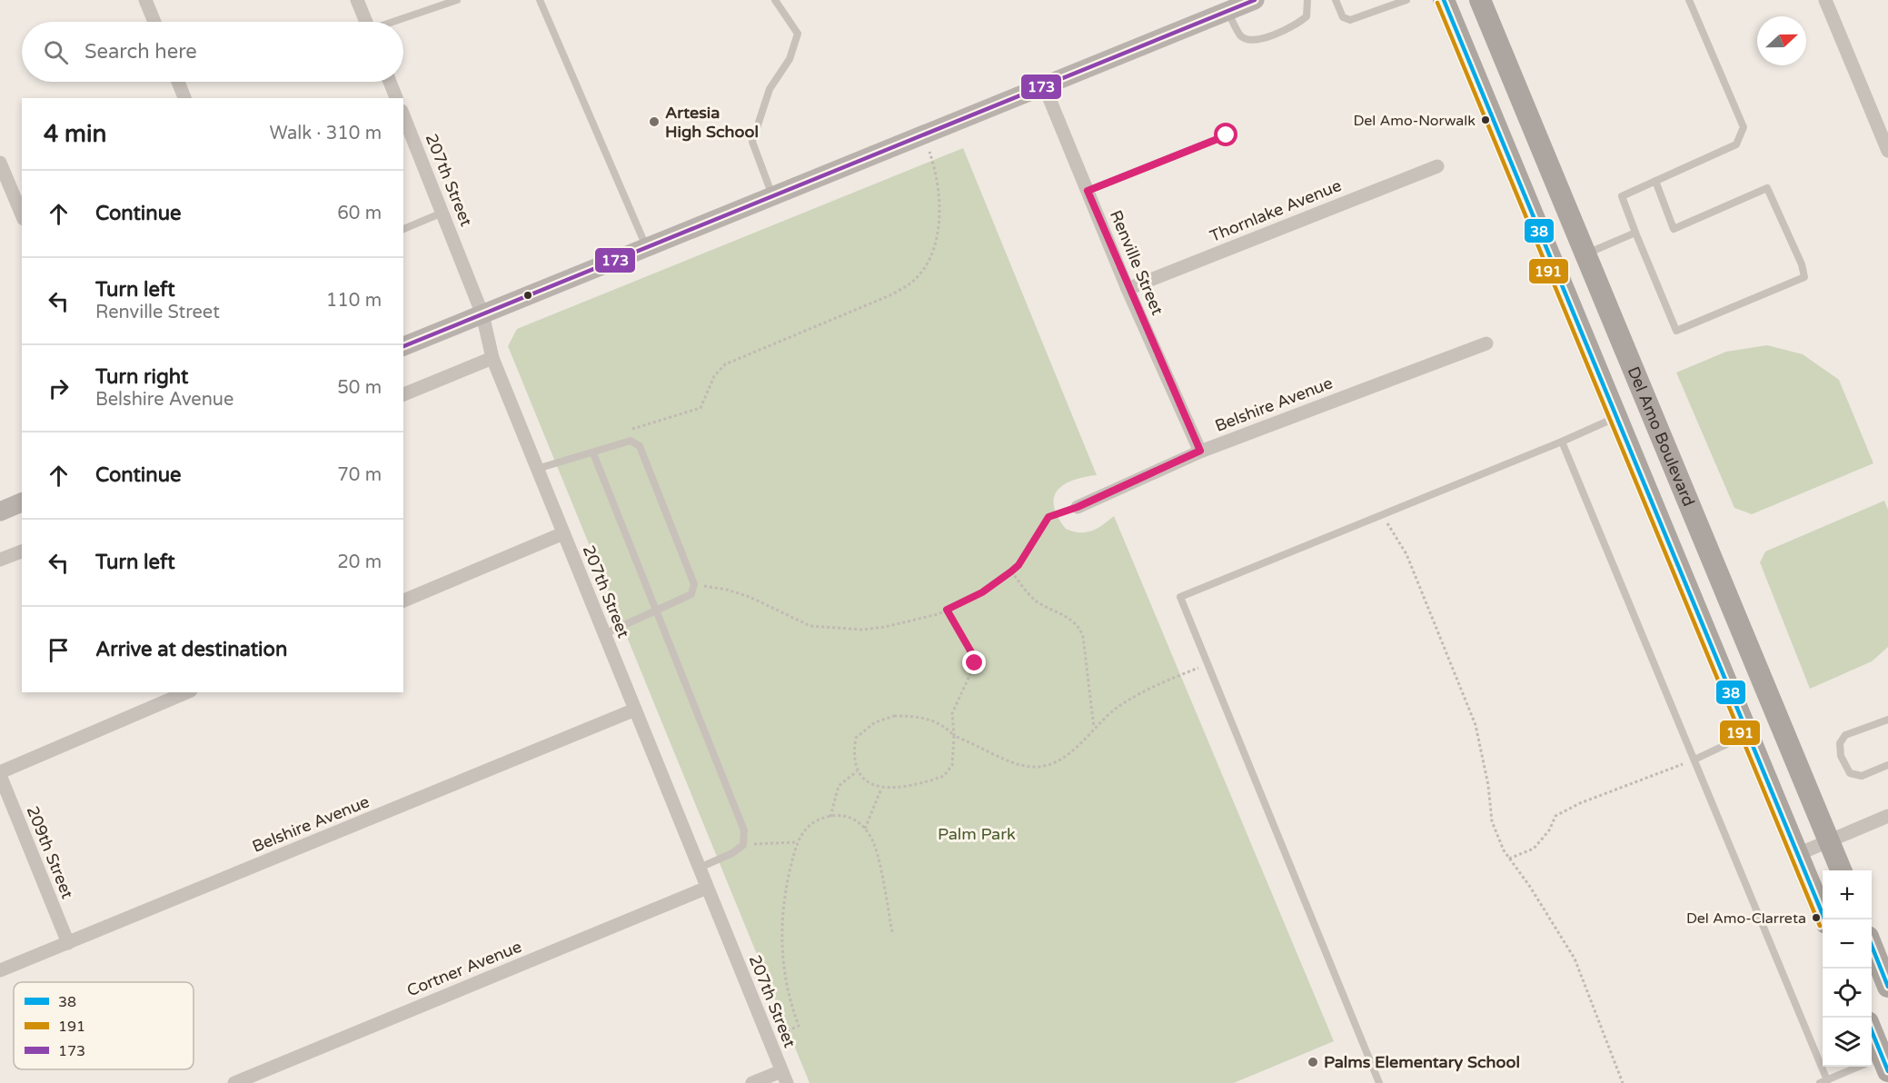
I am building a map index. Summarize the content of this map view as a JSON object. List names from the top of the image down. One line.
{"streets":{"main road":["Del Amo Boulevard"],"street":["207th Street","Thornlake Avenue","Renville Street","Belshire Avenue","209th Street","Cortner Avenue"]},"crossings":[["207th Street","Belshire Avenue"],["207th Street","Cortner Avenue"],["Thornlake Avenue","Renville Street"],["Renville Street","Belshire Avenue"],["Belshire Avenue","209th Street"]],"parks":["Palm Park"],"places":["Del Amo-Norwalk","Artesia High School","Del Amo-Clarreta","Palms Elementary School"],"lines":["transit line 38","transit line 173","transit line 191"],"legend":["38","191","173"],"north":"right","page":{"search":"Search here","heading":["4 min","Walk · 310 m"],"list":[["Continue","60 m"],["Turn left","Renville Street","110 m"],["Turn right","Belshire Avenue","50 m"],["Continue","70 m"],["Turn left","20 m"],"Arrive at destination"],"map_buttons":["+","−"]}}
